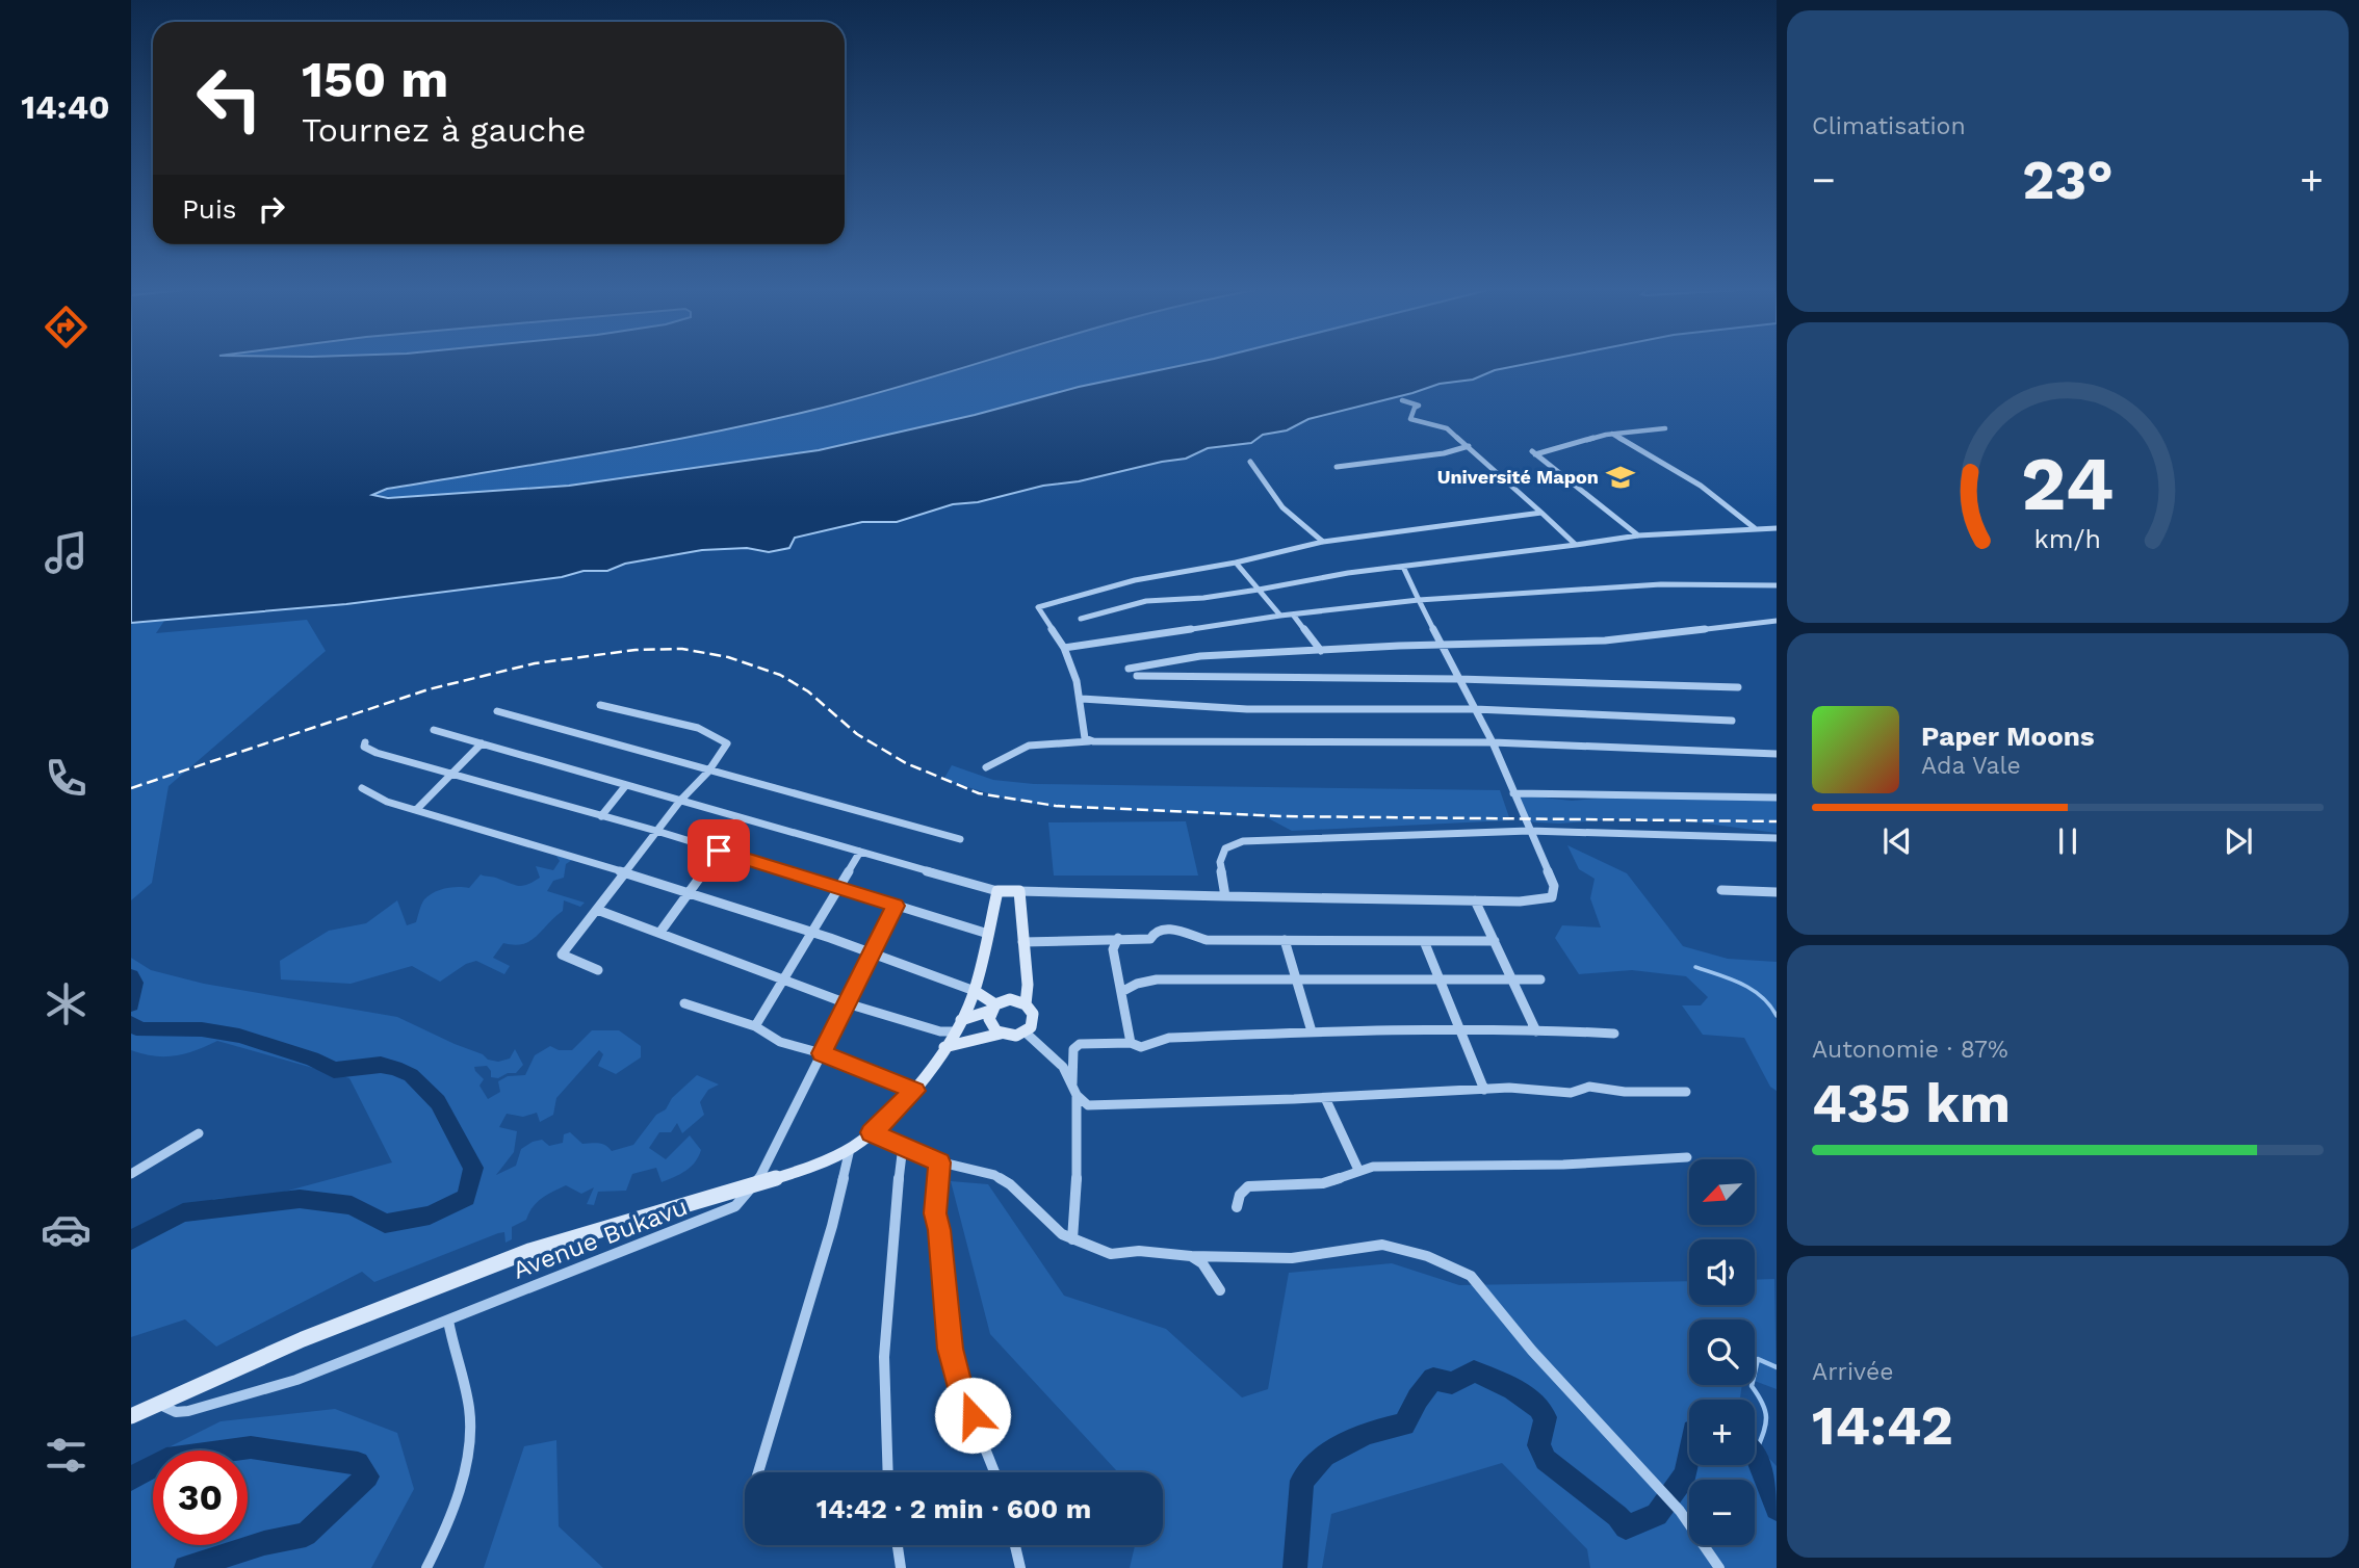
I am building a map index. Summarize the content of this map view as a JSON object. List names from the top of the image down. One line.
{"streets":{"street":["Avenue Bukavu"]},"places":{"school or university":["Université Mapon"]},"north":"bottom left","page":{"tabs":"14:40","tile":["Climatisation",["Autonomie · 87%","435 km"],["Arrivée","14:42"]],"turn":["150 m","Tournez à gauche"],"heat":["−","23°","+"],"then":"Puis","song":["Paper Moons","Ada Vale"],"map_buttons":["+","−"],"limit":"30","trip":"14:42 · 2 min · 600 m","gauge":["24","km/h"]}}
